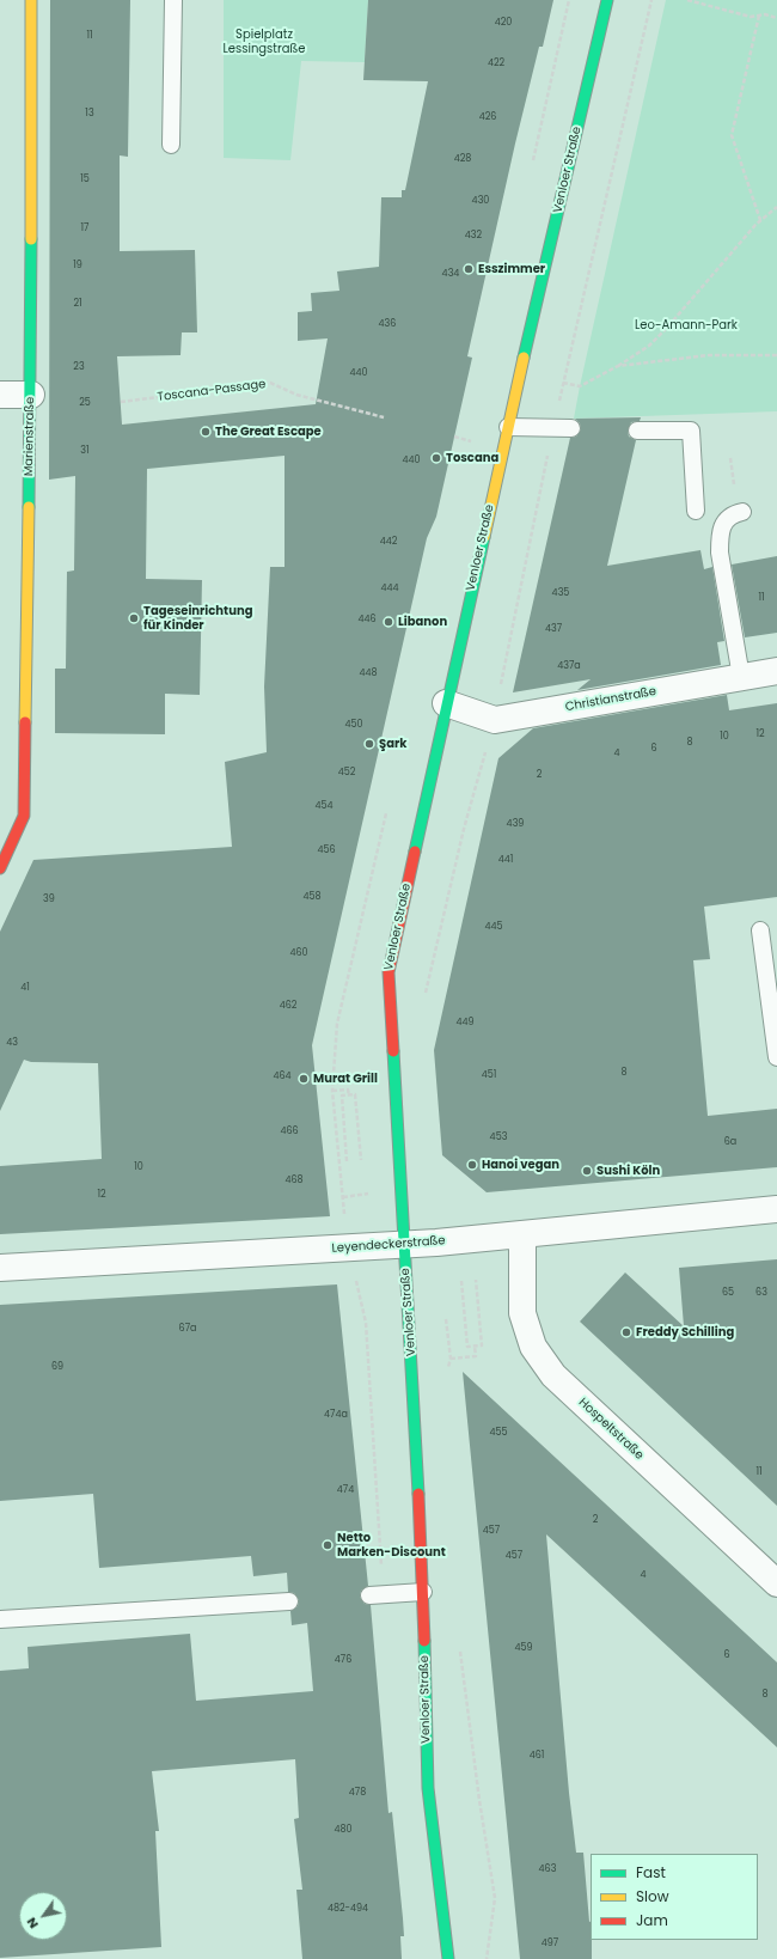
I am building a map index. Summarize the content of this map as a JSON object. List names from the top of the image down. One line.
{"streets":{"main road":["Venloer Straße","Marienstraße"],"street":["Christianstraße","Leyendeckerstraße","Hospeltstraße"],"path":["Toscana-Passage"]},"crossings":[["Venloer Straße","Christianstraße"],["Venloer Straße","Leyendeckerstraße"],["Leyendeckerstraße","Hospeltstraße"]],"parks":["Spielplatz Lessingstraße","Leo-Amann-Park"],"places":["Esszimmer","The Great Escape","Toscana","Tageseinrichtung für Kinder","Libanon","Şark","Murat Grill","Hanoi vegan","Sushi Köln","Freddy Schilling","Netto Marken-Discount"],"house_numbers":["420","11","422","13","426","428","15","430","17","432","19","434","21","436","23","440","25","31","440","442","444","435","11","446","437","437a","448","450","12","10","8","6","4","452","2","454","439","456","441","458","39","445","460","41","462","449","43","8","451","464","466","453","6a","10","468","12","65","63","67a","69","474a","455","11","474","2","457","457","4","459","6","476","8","461","478","480","463","482-494","497"],"legend":["Fast","Slow","Jam"],"north":"bottom left"}
